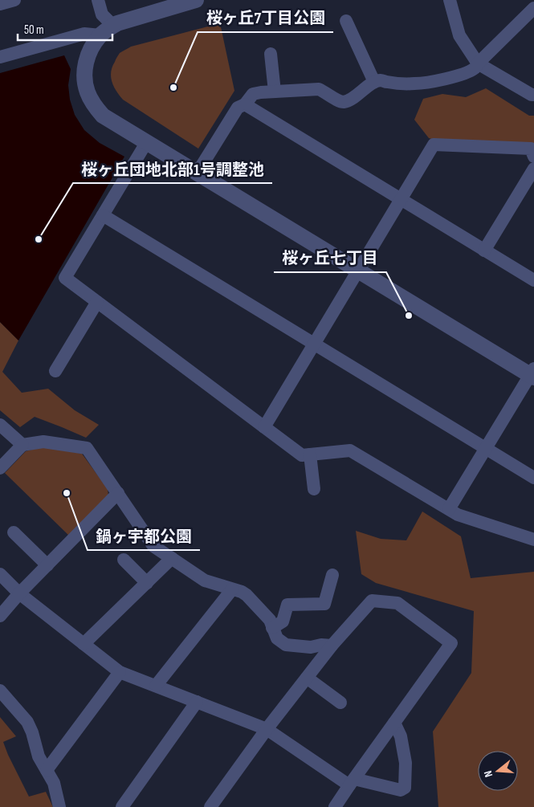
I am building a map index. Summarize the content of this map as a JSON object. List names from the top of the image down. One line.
{"places":["桜ヶ丘7丁目公園","桜ヶ丘団地北部1号調整池","桜ヶ丘七丁目","鍋ヶ宇都公園"],"scale_bar":"50 m","north":"left"}
